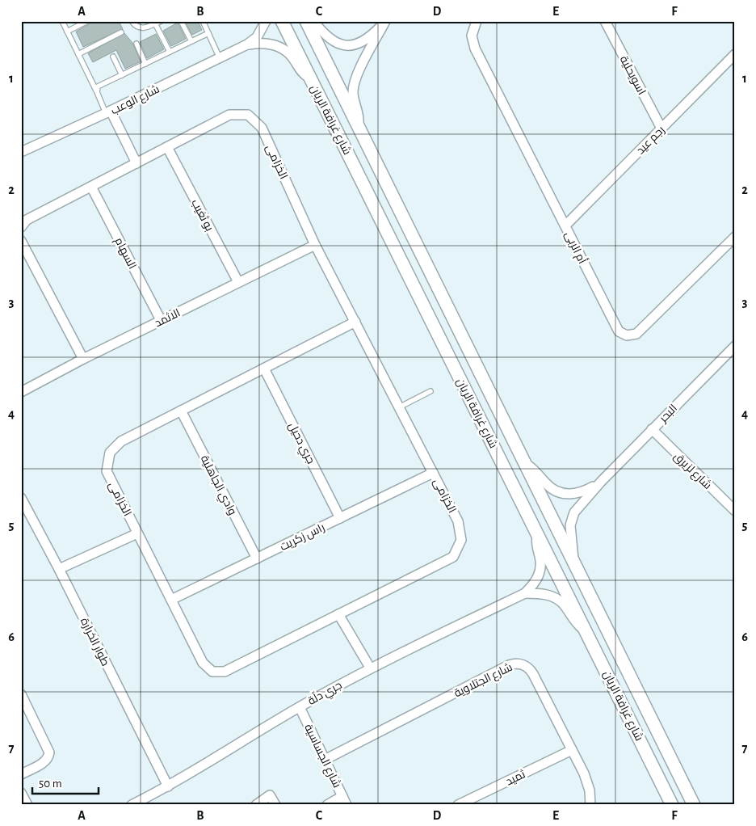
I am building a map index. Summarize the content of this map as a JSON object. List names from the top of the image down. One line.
{"streets":{"main road":["شارع غرافة الريان"],"street":["اسويحلية","شارع الوعب","رجم عيد","الخزامى","بو ثغيب","أم الربى","السهام","الاثمد","البحر","جري دحيل","شارع لزيرق","وادي الجاهلية","راس زكريت","طوار الخرارة","شارع الجتلاوية","جري دلّة","شارع الجساسية","ثميد"]},"crossings":[["اسويحلية","رجم عيد"],["شارع الوعب","شارع غرافة الريان"],["شارع غرافة الريان","البحر"],["شارع غرافة الريان","جري دلّة"],["رجم عيد","أم الربى"],["الخزامى","بو ثغيب"],["الخزامى","السهام"],["الخزامى","الاثمد"],["الخزامى","جري دحيل"],["الخزامى","وادي الجاهلية"],["الخزامى","راس زكريت"],["بو ثغيب","الاثمد"],["السهام","الاثمد"],["البحر","شارع لزيرق"],["جري دحيل","راس زكريت"],["وادي الجاهلية","راس زكريت"],["طوار الخرارة","جري دلّة"],["شارع الجتلاوية","شارع الجساسية"],["شارع الجتلاوية","ثميد"],["جري دلّة","شارع الجساسية"]],"scale_bar":"50 m","grid":{"columns":["A","B","C","D","E","F"],"rows":["1","2","3","4","5","6","7"]}}
